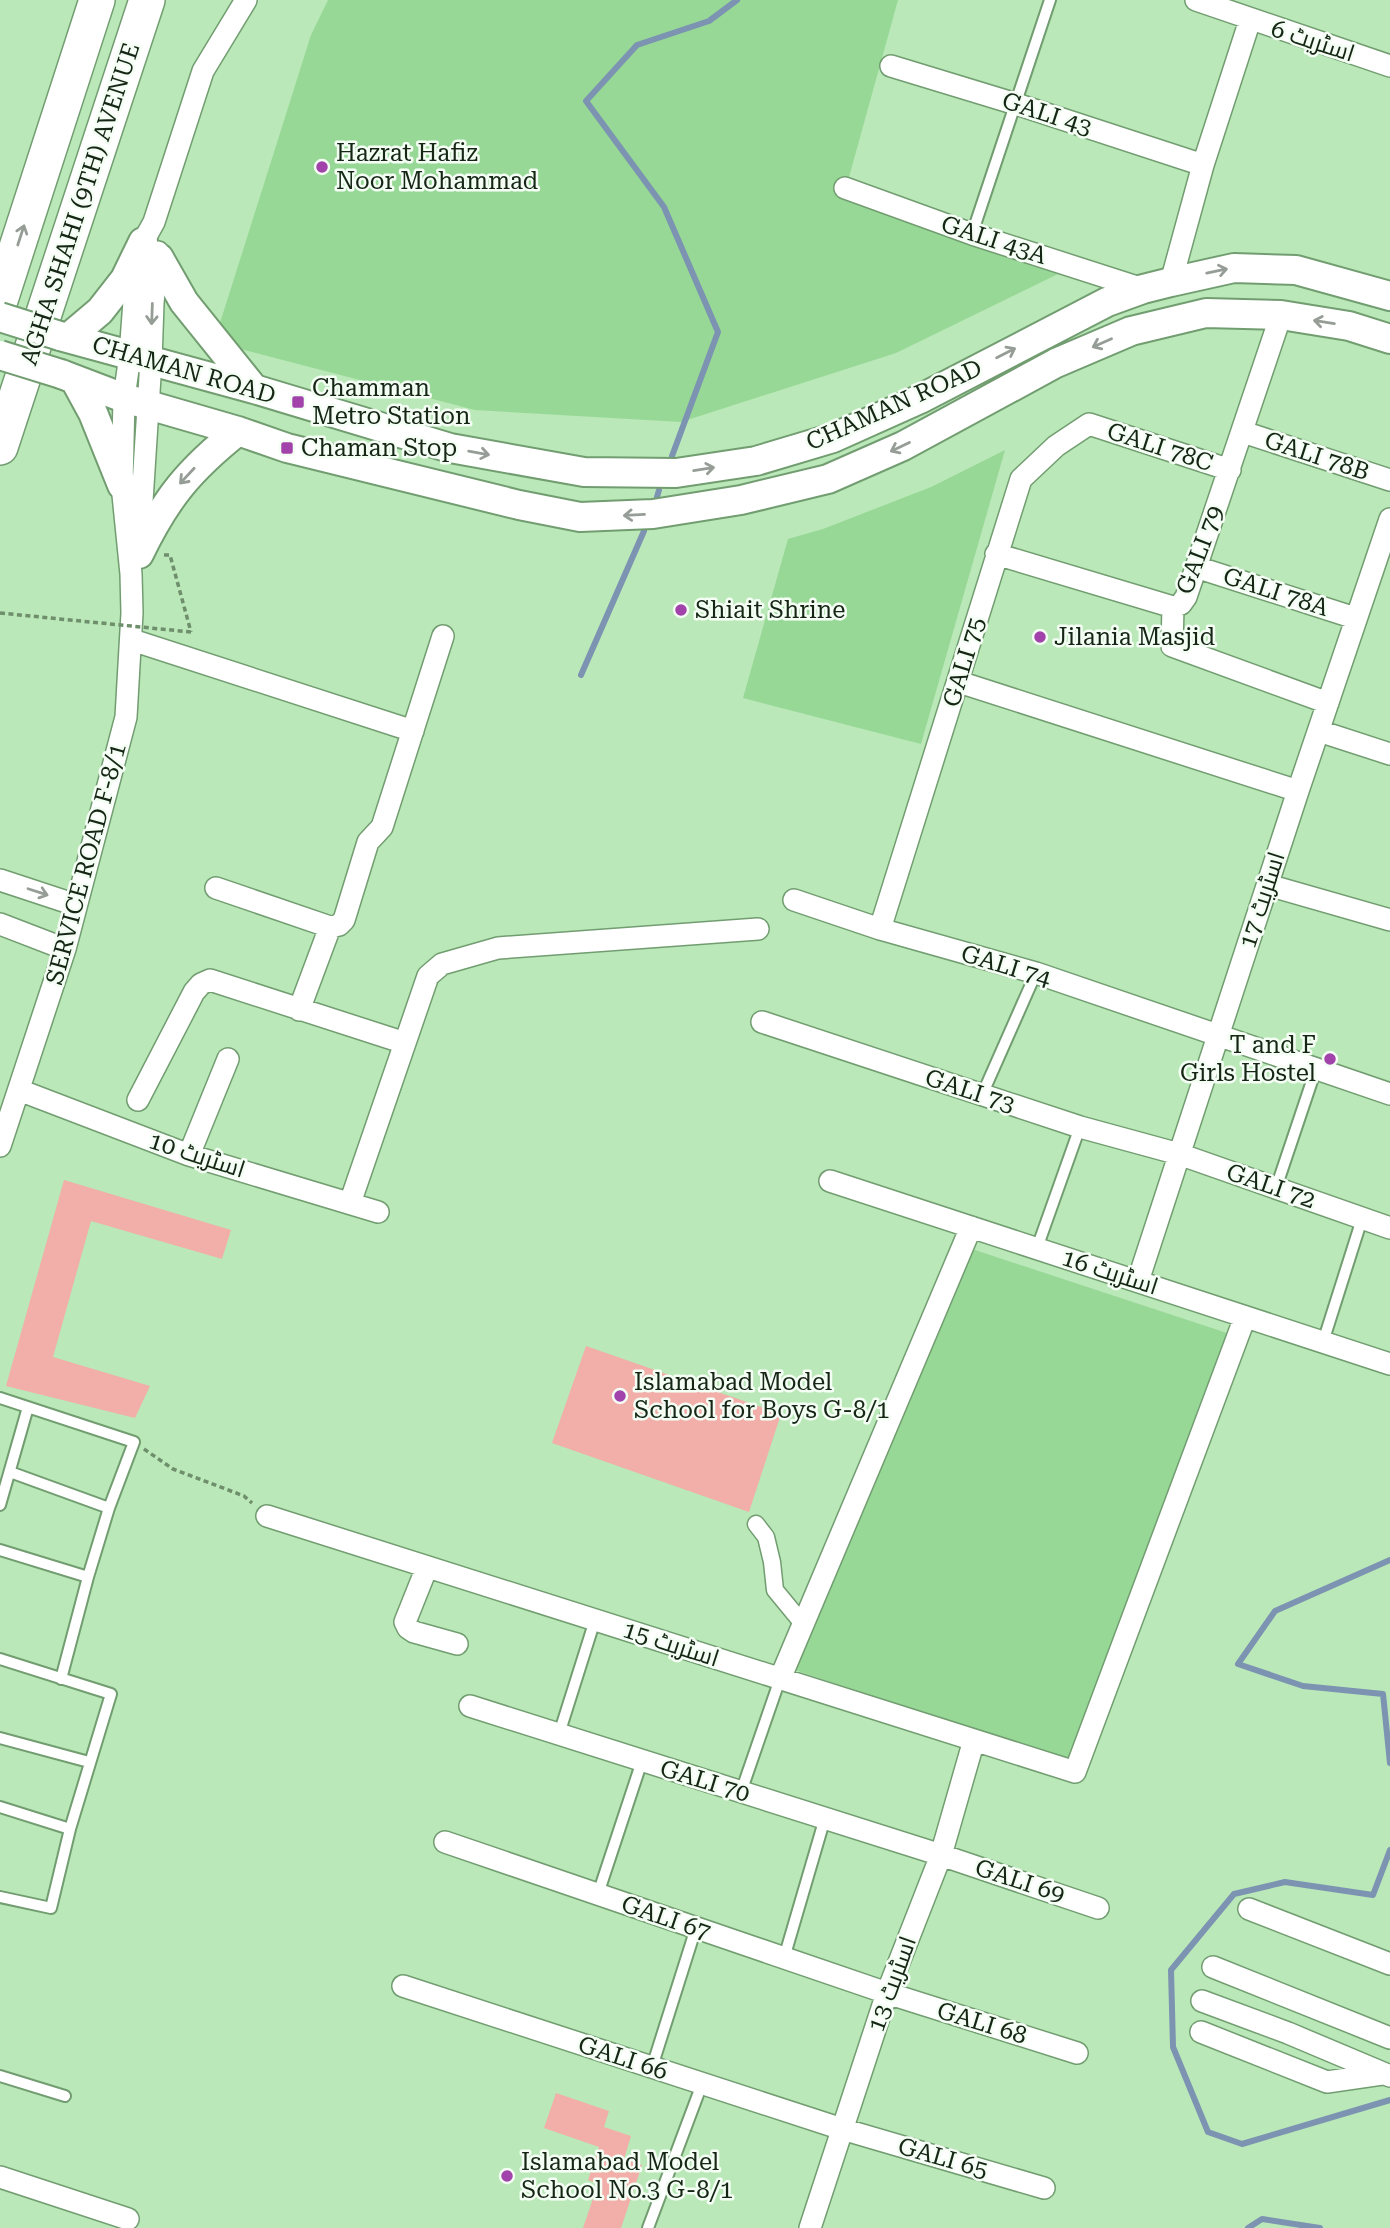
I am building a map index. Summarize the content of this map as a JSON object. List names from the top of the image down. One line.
{"streets":{"main road":["AGHA SHAHI (9TH) AVENUE"],"street":["اسٹریٹ 6","GALI 43","GALI 43A","CHAMAN ROAD","GALI 78C","GALI 78B","GALI 79","GALI 78A","GALI 75","SERVICE ROAD F-8/1","اسٹریٹ 17","GALI 74","GALI 73","اسٹریٹ 10","GALI 72","اسٹریٹ 16","اسٹریٹ 15","GALI 70","GALI 69","GALI 67","اسٹریٹ 13","GALI 68","GALI 66","GALI 65"]},"crossings":[["GALI 43A","CHAMAN ROAD"],["CHAMAN ROAD","GALI 79"],["CHAMAN ROAD","SERVICE ROAD F-8/1"],["GALI 78C","GALI 79"],["GALI 78C","GALI 75"],["GALI 78B","GALI 79"],["GALI 79","GALI 78A"],["GALI 79","GALI 75"],["GALI 78A","اسٹریٹ 17"],["GALI 75","GALI 74"],["SERVICE ROAD F-8/1","اسٹریٹ 10"],["اسٹریٹ 17","GALI 74"],["اسٹریٹ 17","GALI 73"],["اسٹریٹ 17","GALI 72"],["اسٹریٹ 17","اسٹریٹ 16"],["GALI 73","GALI 72"],["اسٹریٹ 16","اسٹریٹ 15"],["اسٹریٹ 15","اسٹریٹ 13"],["GALI 70","GALI 69"],["GALI 70","اسٹریٹ 13"],["GALI 69","اسٹریٹ 13"],["GALI 67","اسٹریٹ 13"],["GALI 67","GALI 68"],["اسٹریٹ 13","GALI 68"],["اسٹریٹ 13","GALI 66"],["اسٹریٹ 13","GALI 65"],["GALI 66","GALI 65"]],"places":{"other":["Hazrat Hafiz Noor Mohammad","Shiait Shrine","Jilania Masjid","T and F Girls Hostel","Islamabad Model School for Boys G-8/1","Islamabad Model School No.3 G-8/1"],"transit":["Chamman Metro Station","Chaman Stop"]}}
